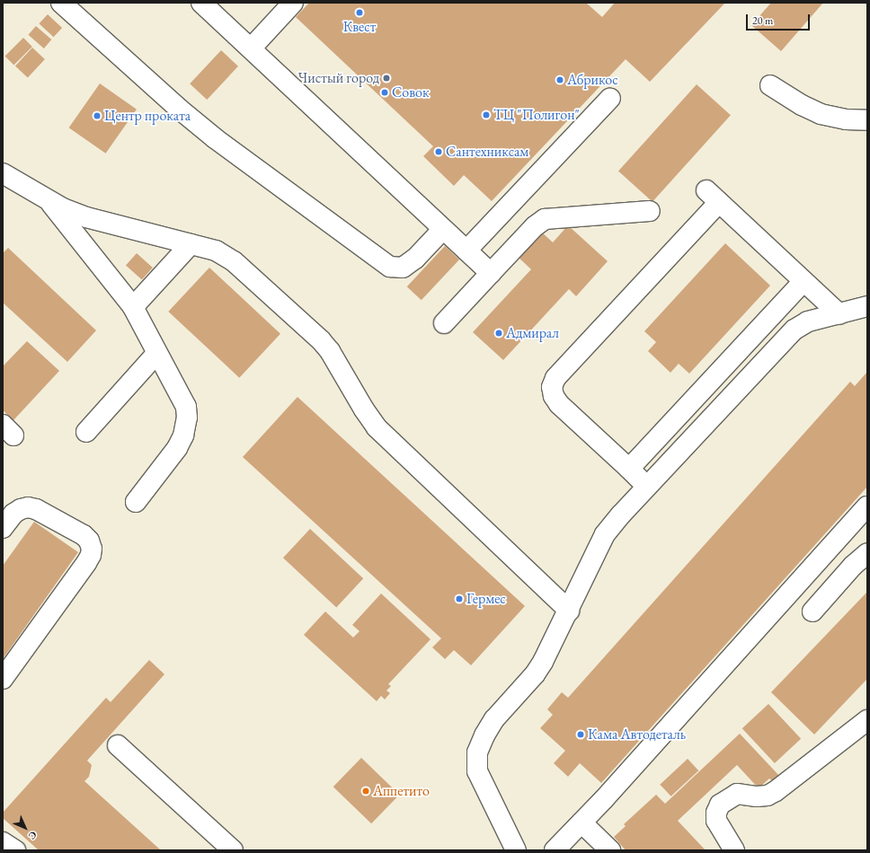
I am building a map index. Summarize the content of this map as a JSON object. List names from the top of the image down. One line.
{"places":["Квест","Чистый город","Абрикос","Совок","ТЦ \"Полигон\"","Центр проката","Сантехниксам","Адмирал","Гермес","Кама Автодеталь","Аппетито"],"scale_bar":"20 m","north":"bottom right"}
